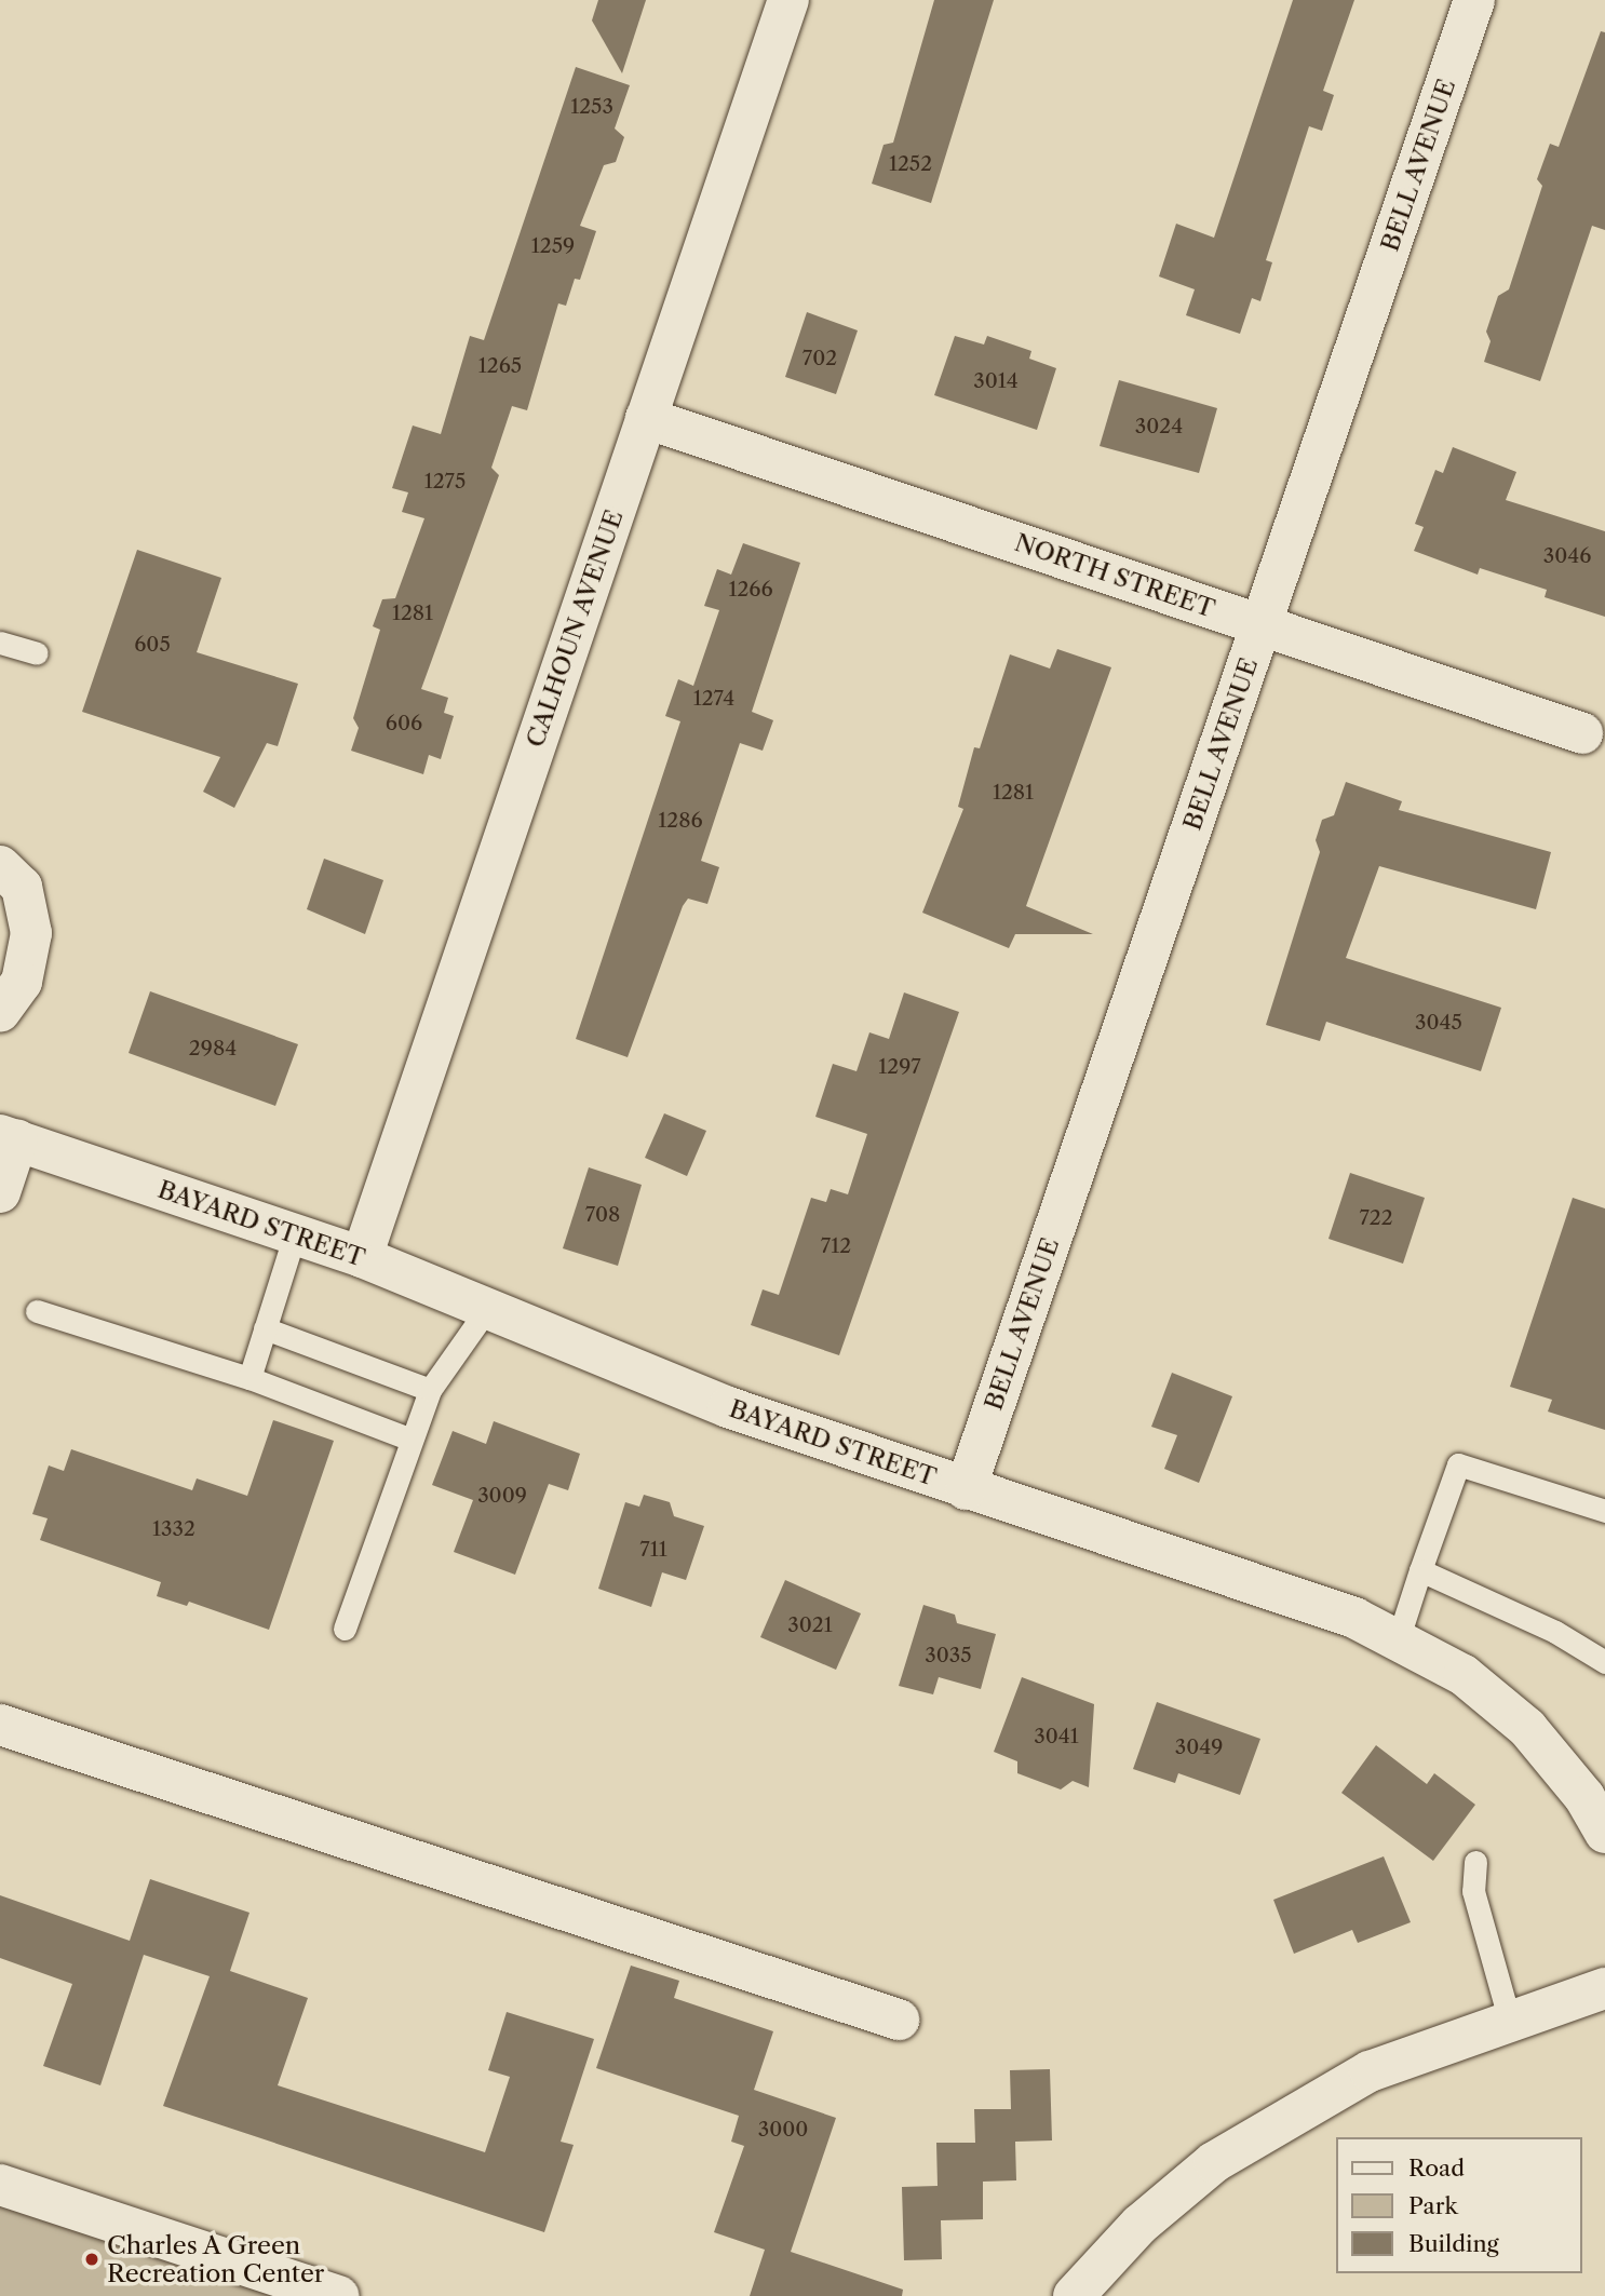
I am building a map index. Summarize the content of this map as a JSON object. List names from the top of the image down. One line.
{"streets":{"street":["BELL AVENUE","NORTH STREET","CALHOUN AVENUE","BAYARD STREET"]},"crossings":[["BELL AVENUE","NORTH STREET"],["BELL AVENUE","BAYARD STREET"],["NORTH STREET","CALHOUN AVENUE"],["CALHOUN AVENUE","BAYARD STREET"]],"places":["Charles A Green Recreation Center"],"house_numbers":["1253","1252","1259","702","1265","3014","3024","1275","3046","1266","1281","605","1274","606","1281","1286","3045","2984","1297","708","722","712","3009","1332","711","3021","3035","3041","3049","3000"],"legend":["Road","Park","Building"]}
